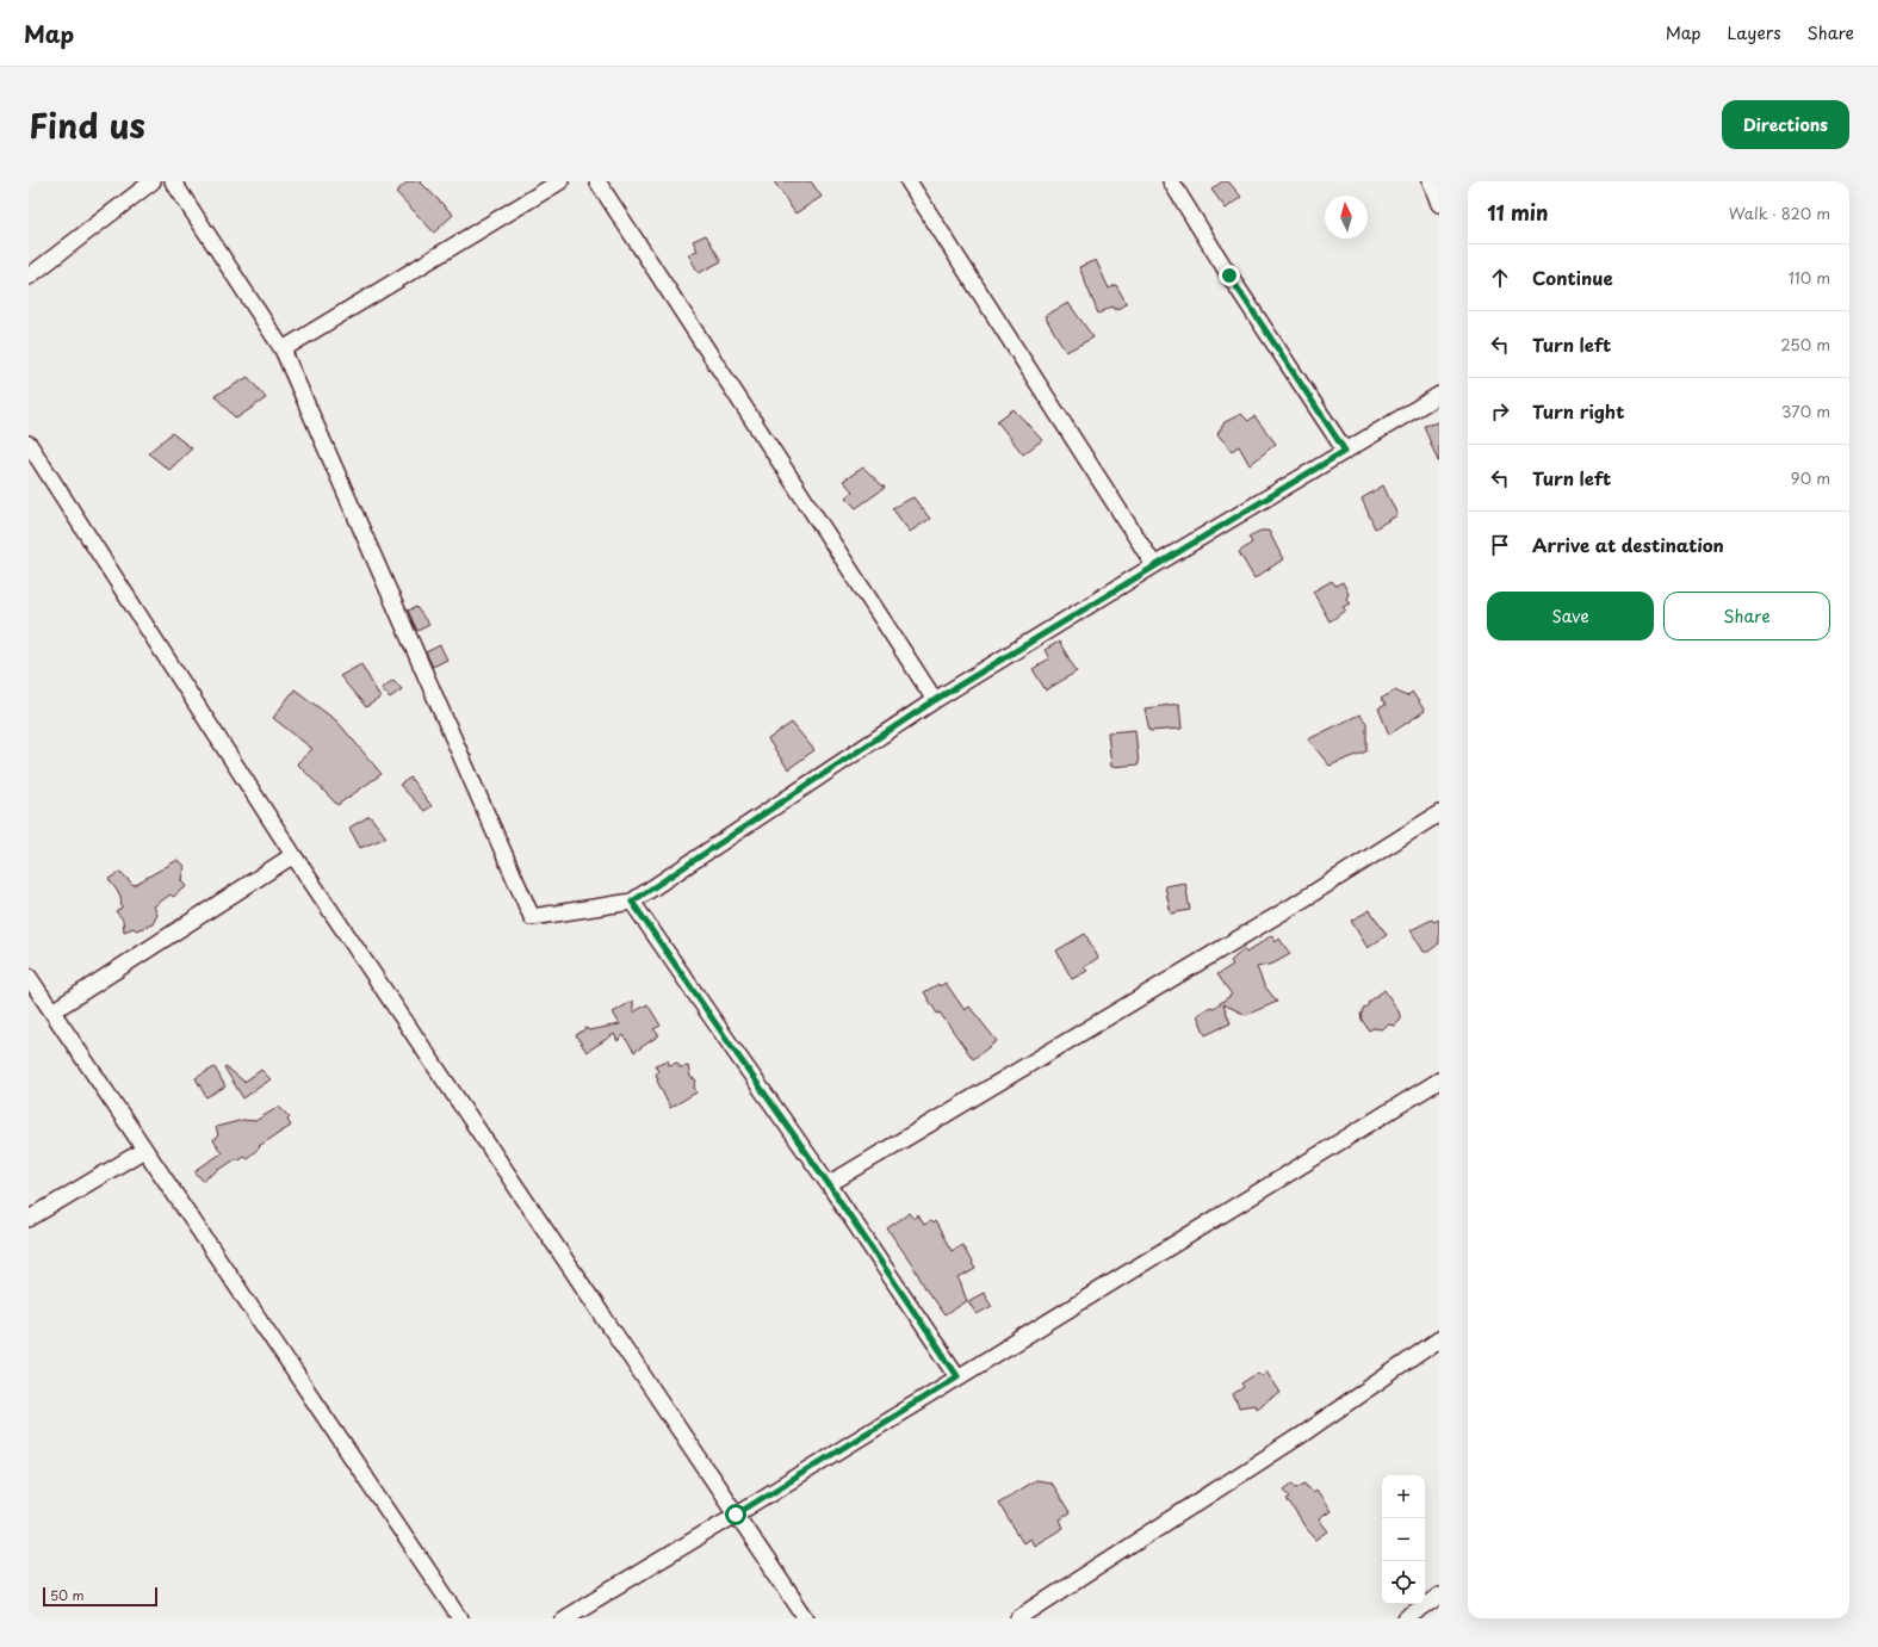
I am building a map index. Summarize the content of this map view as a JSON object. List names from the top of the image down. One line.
{"scale_bar":"50 m","north":"top","page":{"header":"Map","nav":["Map","Layers","Share"],"title":"Find us","buttons":["Directions",["Save","Share"]],"heading":["11 min","Walk · 820 m"],"list":[["Continue","110 m"],["Turn left","250 m"],["Turn right","370 m"],["Turn left","90 m"],"Arrive at destination"],"map_buttons":["+","−"],"scale":"50 m"}}
